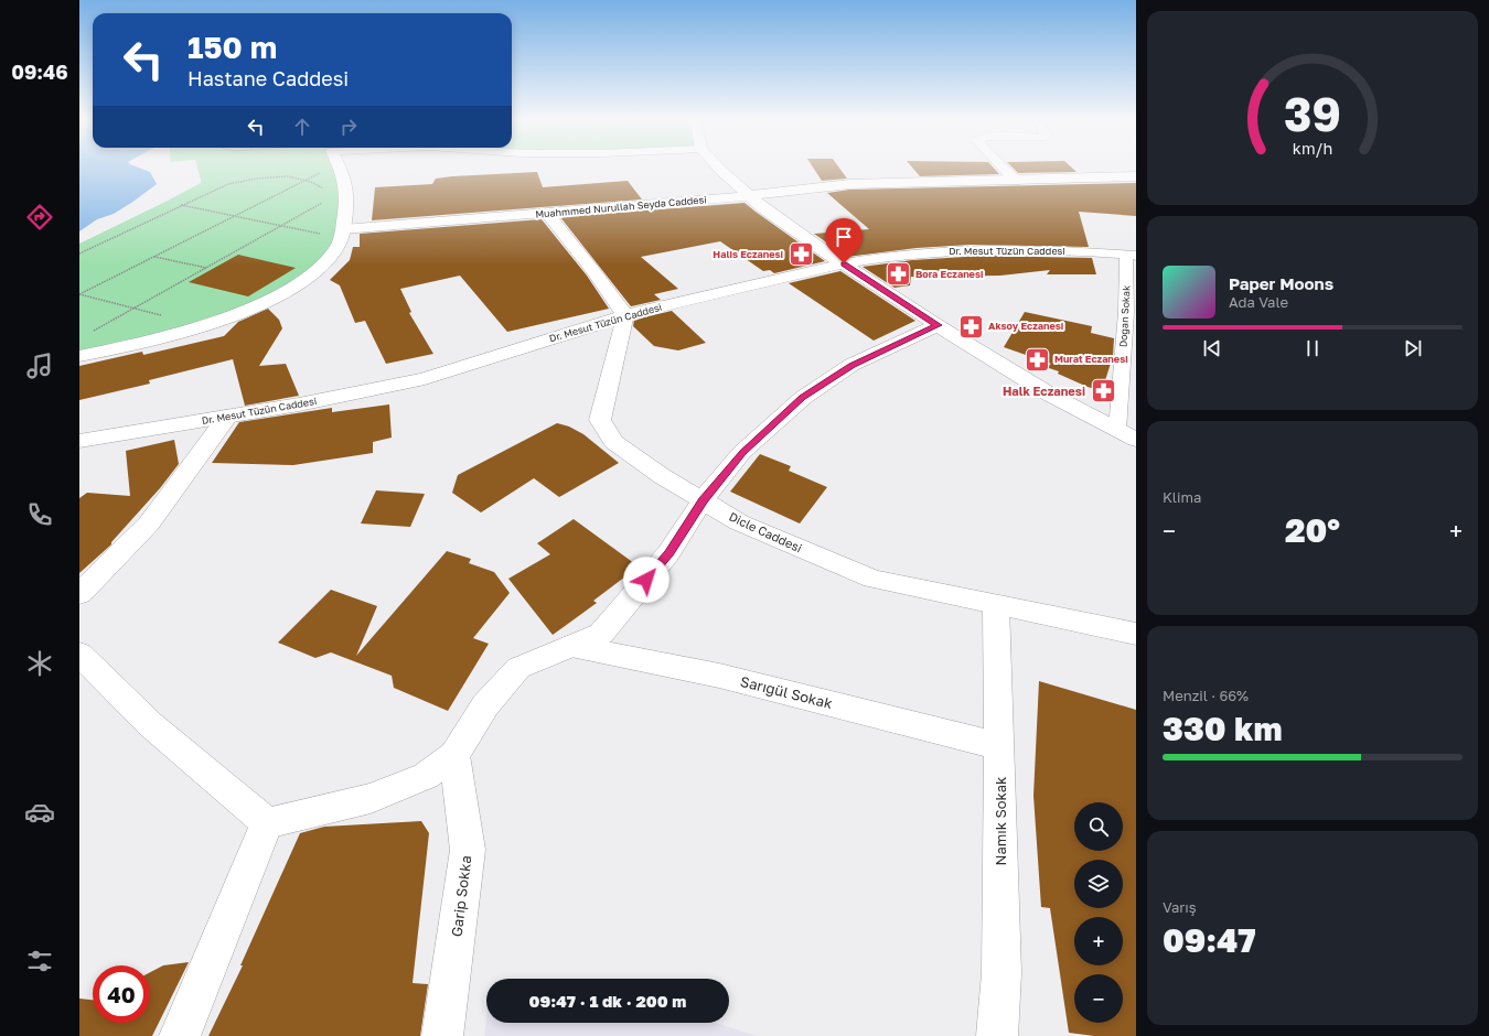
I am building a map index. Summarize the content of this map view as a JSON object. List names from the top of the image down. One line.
{"streets":{"street":["Muahmmed Nurullah Seyda Caddesi","Dr. Mesut Tüzün Caddesi","Doğan Sokak","Dicle Caddesi","Sarıgül Sokak","Namık Sokak","Garip Sokka"]},"crossings":[["Dr. Mesut Tüzün Caddesi","Doğan Sokak"],["Dr. Mesut Tüzün Caddesi","Dicle Caddesi"],["Dicle Caddesi","Namık Sokak"],["Sarıgül Sokak","Namık Sokak"]],"places":{"pharmacy":["Halis Eczanesi","Bora Eczanesi","Aksoy Eczanesi","Murat Eczanesi","Halk Eczanesi"]},"page":{"tabs":"09:46","turn":["150 m","Hastane Caddesi"],"song":["Paper Moons","Ada Vale"],"tile":["Klima",["Menzil · 66%","330 km"],["Varış","09:47"]],"heat":["−","20°","+"],"map_buttons":["+","−"],"limit":"40","trip":"09:47 · 1 dk · 200 m","gauge":["39","km/h"]}}
